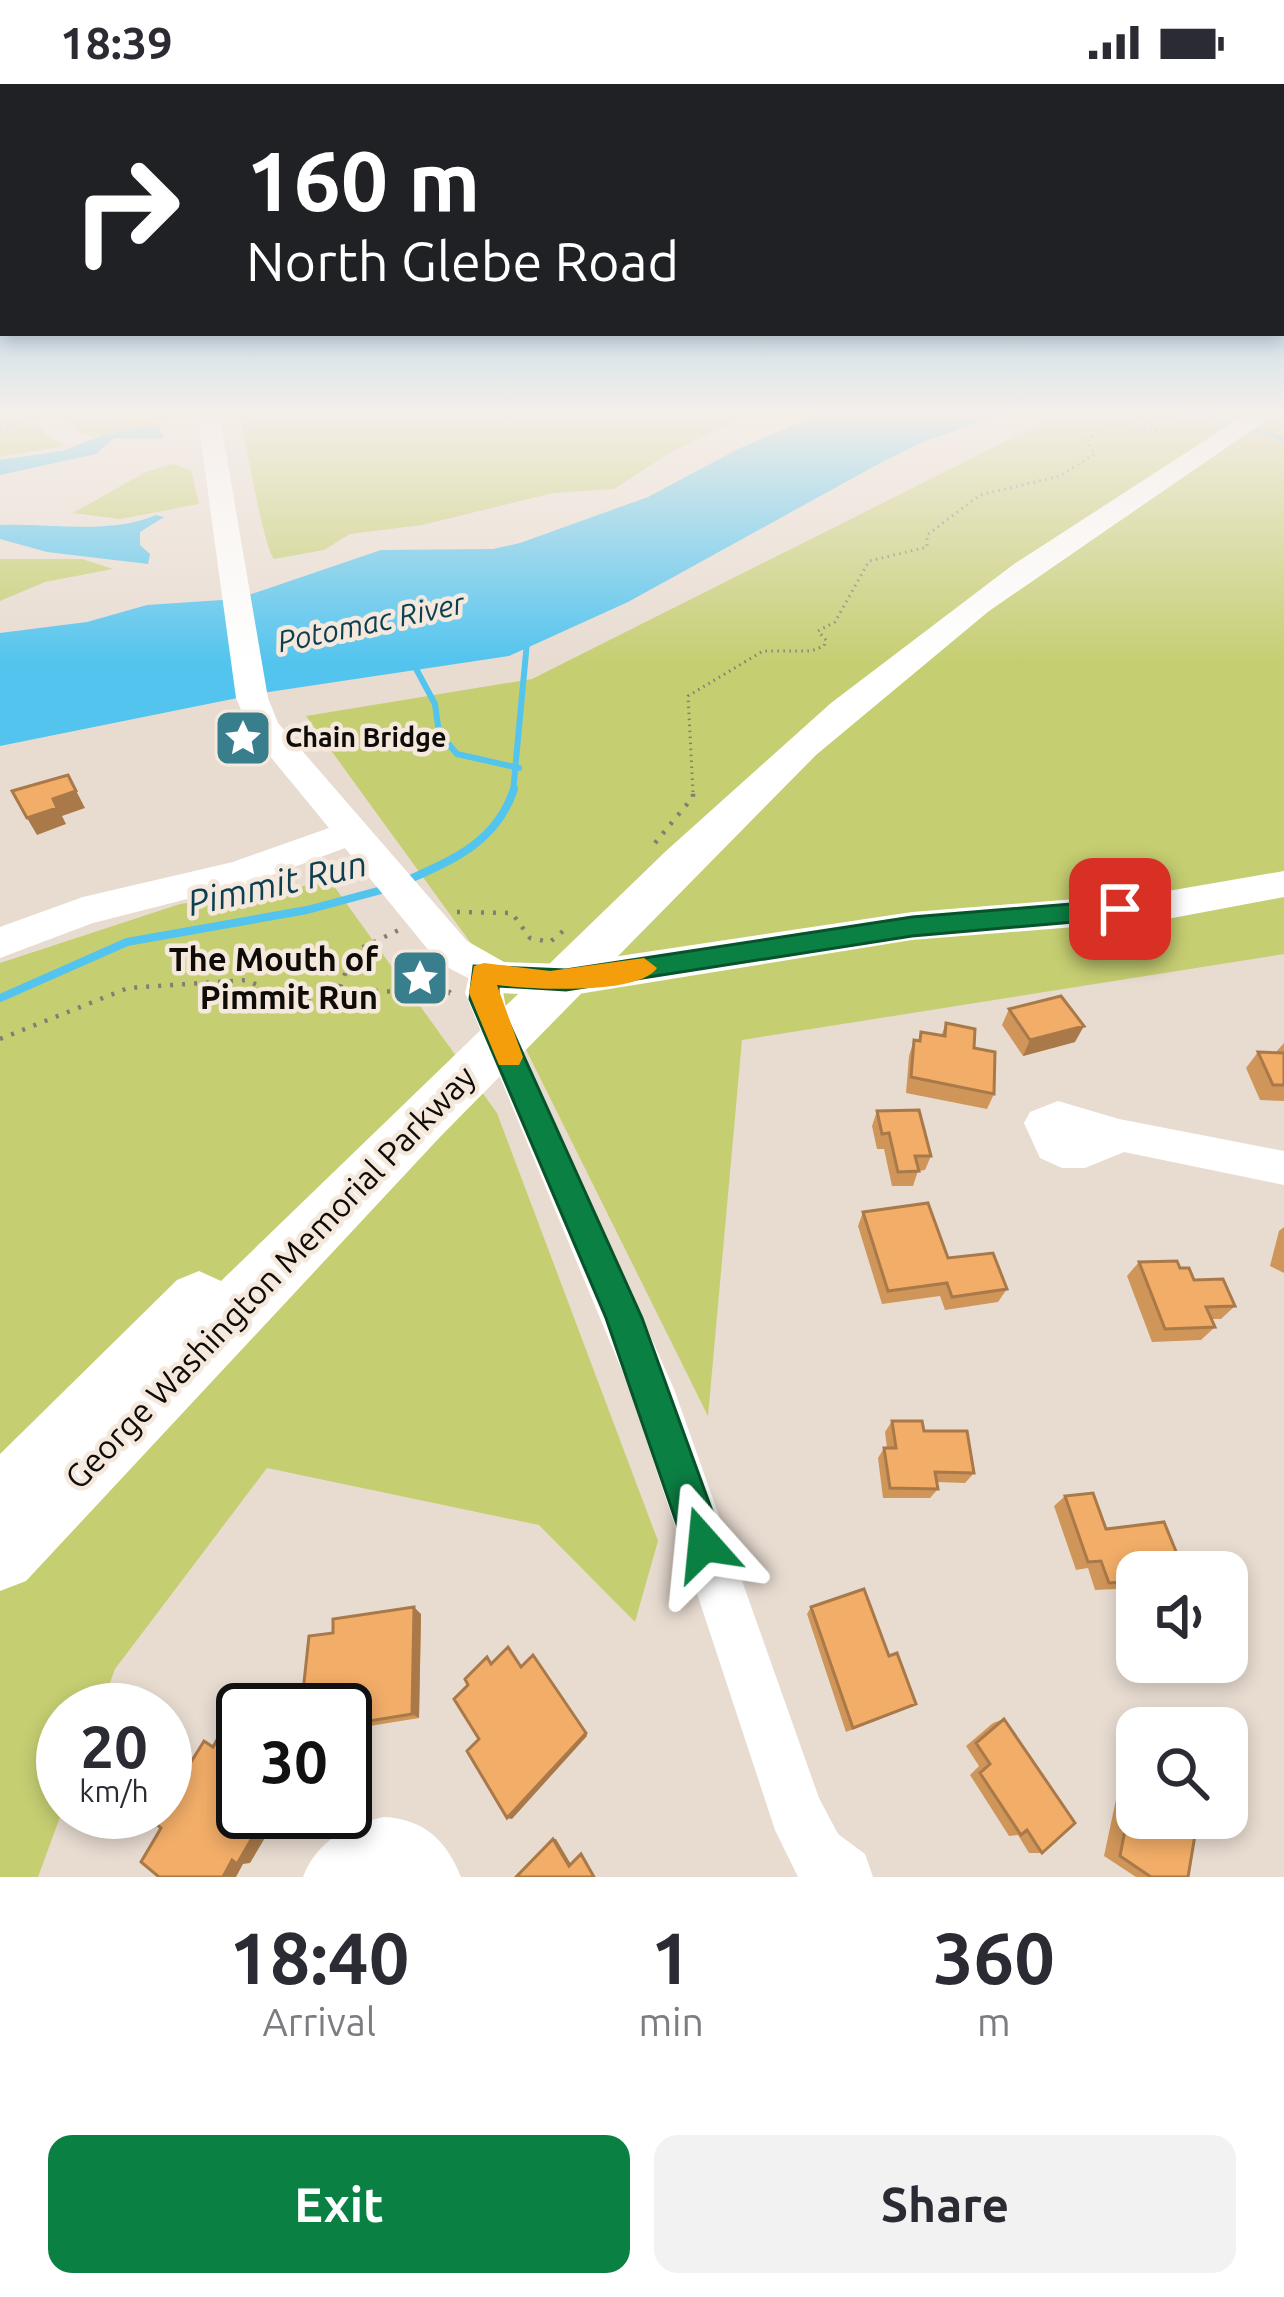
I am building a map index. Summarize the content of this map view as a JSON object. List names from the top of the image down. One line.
{"streets":{"highway":["George Washington Memorial Parkway"]},"water":["Potomac River","Pimmit Run"],"places":{"place":["Chain Bridge","The Mouth of Pimmit Run"]},"page":{"status":"18:39","turn":["160 m","North Glebe Road"],"speed":"20 km/h","limit":"30","eta":["18:40","Arrival","1","min","360","m"],"buttons":["Exit","Share"]}}
